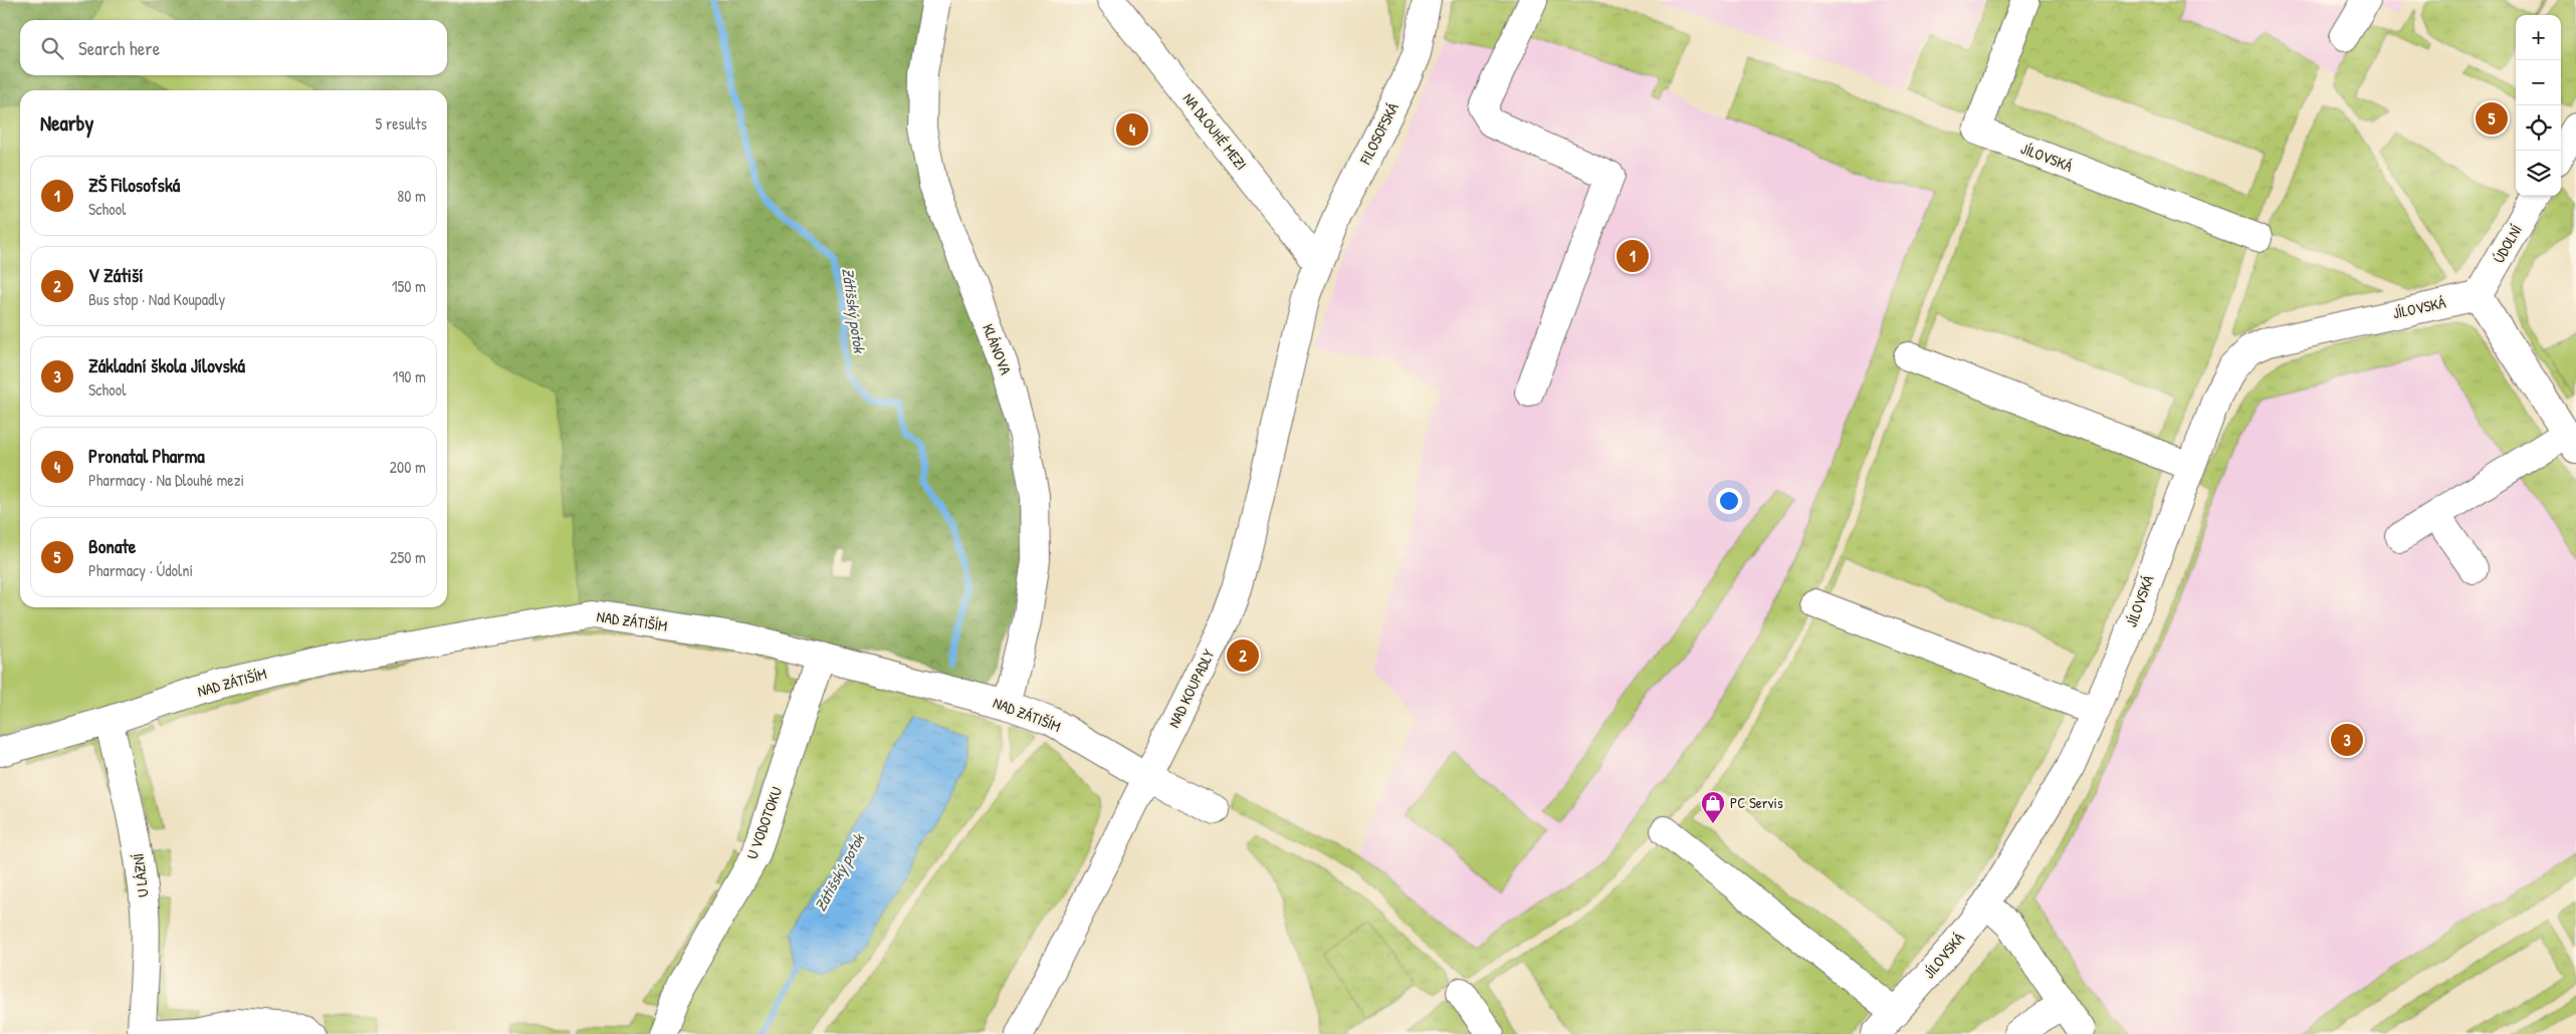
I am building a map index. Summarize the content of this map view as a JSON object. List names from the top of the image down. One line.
{"streets":{"street":["NA DLOUHÉ MEZI","FILOSOFSKÁ","JÍLOVSKÁ","ÚDOLNÍ","KLÁNOVA","NAD ZÁTIŠÍM","NAD KOUPADLY","U VODOTOKU","U LÁZNÍ"]},"crossings":[["NA DLOUHÉ MEZI","FILOSOFSKÁ"],["NA DLOUHÉ MEZI","NAD KOUPADLY"],["FILOSOFSKÁ","NAD KOUPADLY"],["JÍLOVSKÁ","ÚDOLNÍ"],["KLÁNOVA","NAD ZÁTIŠÍM"],["NAD ZÁTIŠÍM","NAD KOUPADLY"],["NAD ZÁTIŠÍM","U VODOTOKU"],["NAD ZÁTIŠÍM","U LÁZNÍ"]],"water":["Zátišský potok"],"places":{"shop":["PC Servis"]},"page":{"map_buttons":["+","−"],"search":"Search here","heading":["Nearby","5 results"],"pins":["5","4","1","2","3"],"list":[{"mark":"1","name":"ZŠ Filosofská","note":"School","value":"80 m"},{"mark":"2","name":"V Zátiší","note":"Bus stop · Nad Koupadly","value":"150 m"},{"mark":"3","name":"Základní škola Jílovská","note":"School","value":"190 m"},{"mark":"4","name":"Pronatal Pharma","note":"Pharmacy · Na Dlouhé mezi","value":"200 m"},{"mark":"5","name":"Bonate","note":"Pharmacy · Údolní","value":"250 m"}]}}
